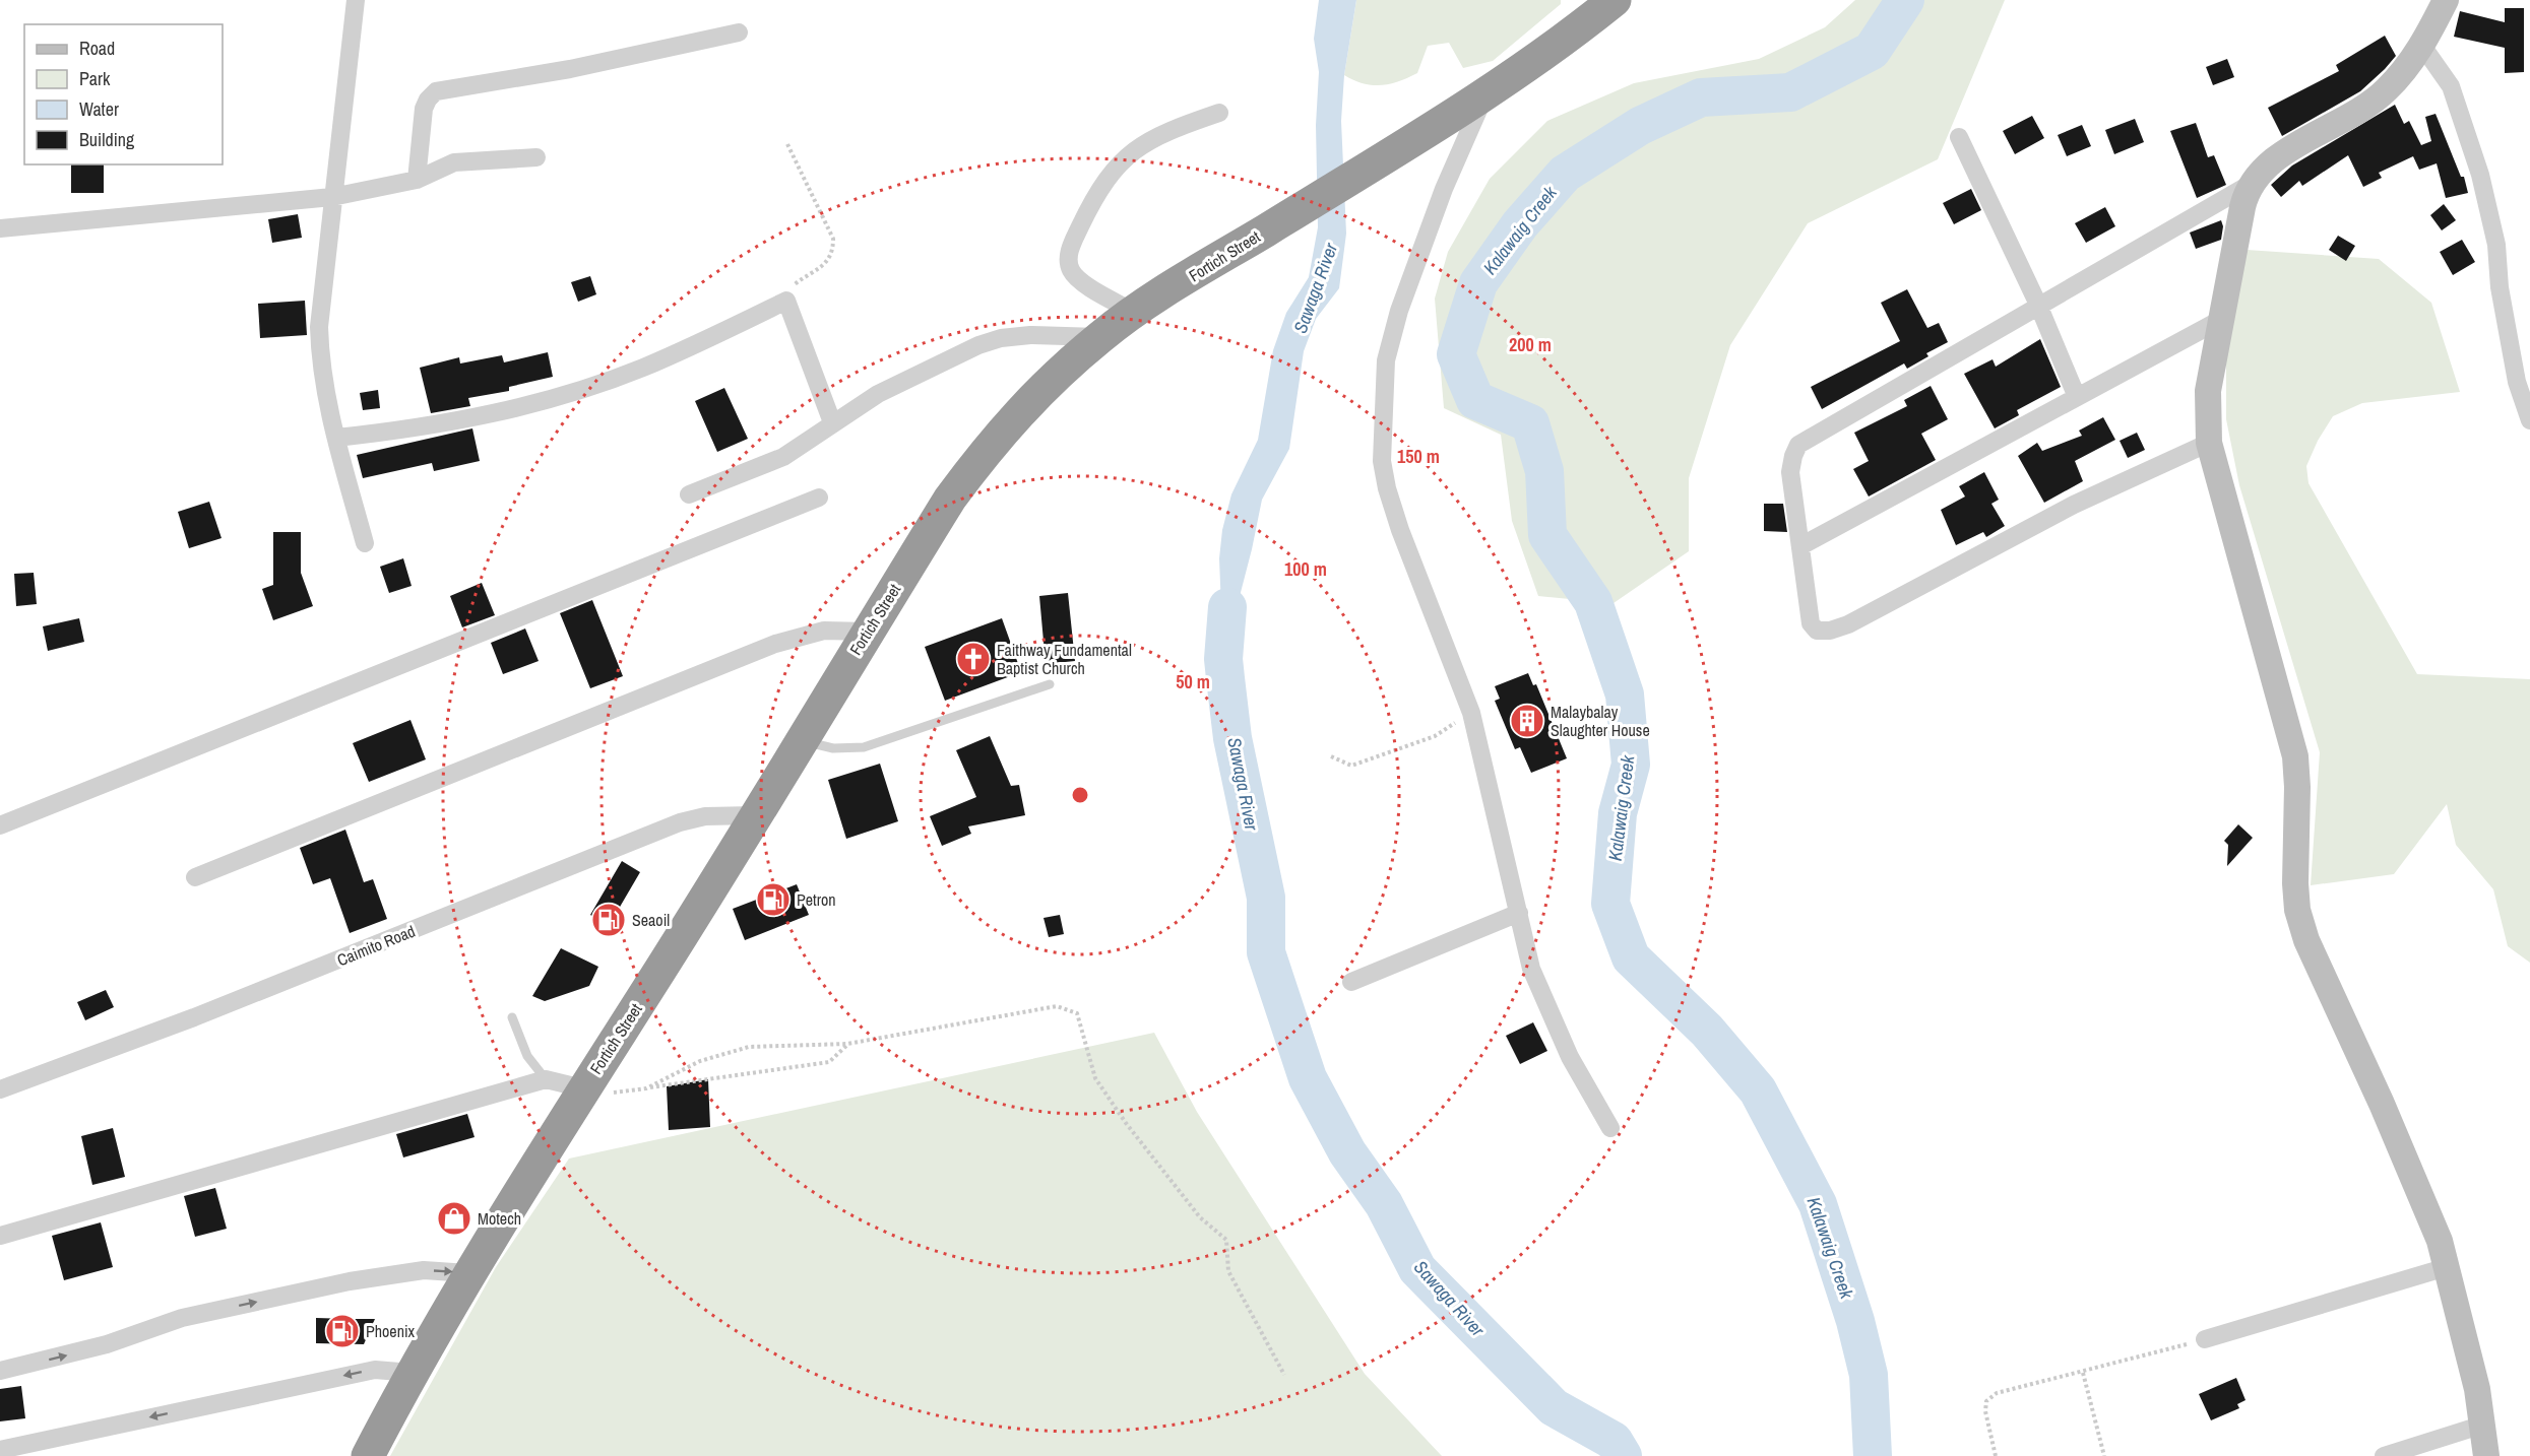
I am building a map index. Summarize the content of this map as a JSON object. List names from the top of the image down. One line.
{"streets":{"highway":["Fortich Street"],"street":["Caimito Road"]},"crossings":[["Fortich Street","Caimito Road"]],"water":["Kalawaig Creek","Sawaga River"],"places":{"church":["Faithway Fundamental Baptist Church"],"building":["Malaybalay Slaughter House"],"fuel station":["Petron","Seaoil","Phoenix"],"shop":["Motech"]},"legend":["Road","Park","Water","Building"],"rings":["200 m","150 m","100 m","50 m"]}
